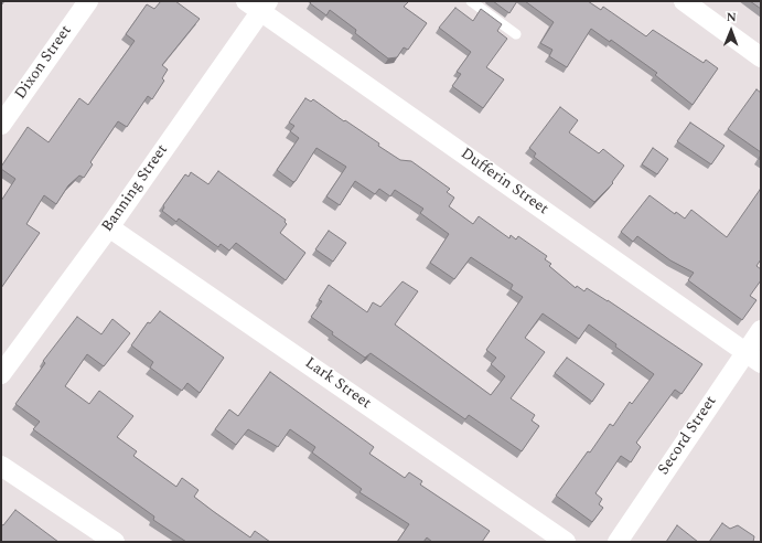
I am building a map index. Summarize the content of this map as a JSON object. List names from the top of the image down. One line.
{"streets":{"street":["Dixon Street","Dufferin Street","Banning Street","Lark Street","Secord Street"]},"crossings":[["Dufferin Street","Banning Street"],["Dufferin Street","Secord Street"],["Banning Street","Lark Street"]],"north":"top"}
